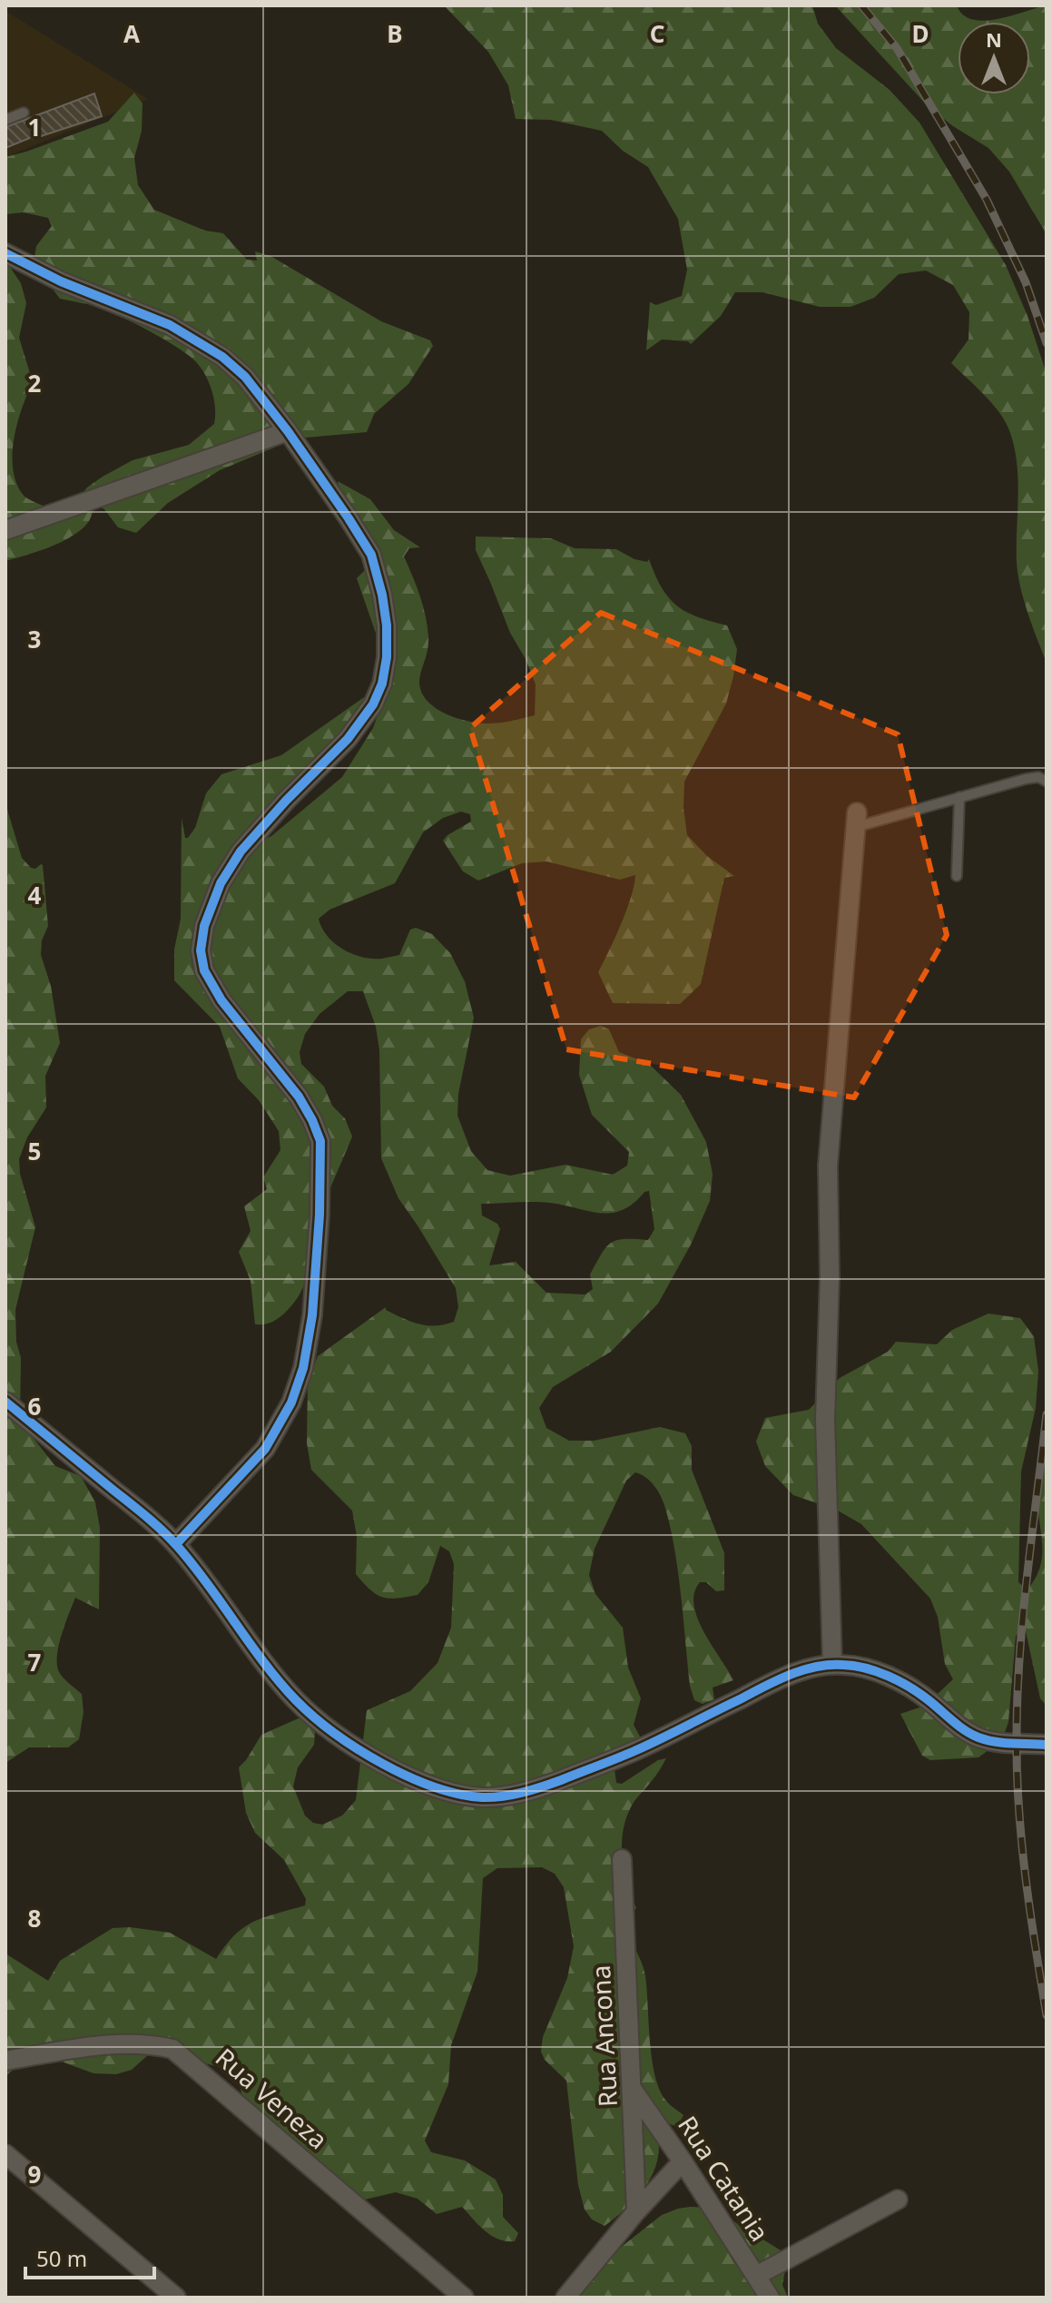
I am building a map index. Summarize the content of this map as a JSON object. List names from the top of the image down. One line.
{"streets":{"street":["Rua Ancona","Rua Veneza","Rua Catania"]},"crossings":[["Rua Ancona","Rua Catania"]],"scale_bar":"50 m","north":"top","grid":{"columns":["A","B","C","D"],"rows":["1","2","3","4","5","6","7","8","9"]}}
